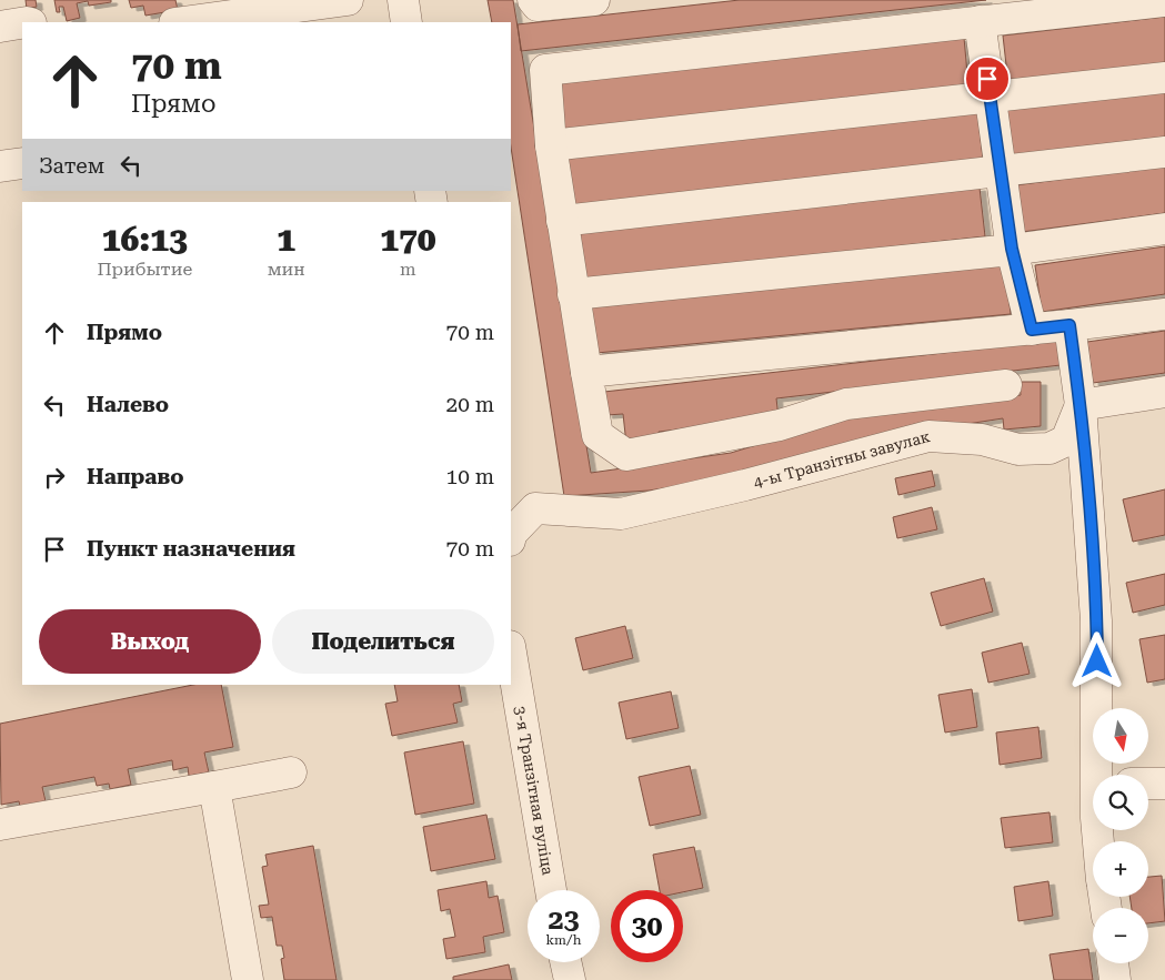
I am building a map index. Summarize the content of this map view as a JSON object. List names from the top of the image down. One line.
{"streets":{"street":["4-ы Транзітны завулак","3-я Транзітная вуліца"]},"north":"bottom","page":{"turn":["70 m","Прямо"],"then":"Затем","eta":["16:13","Прибытие","1","мин","170","m"],"list":[{"name":"Прямо","value":"70 m"},{"name":"Налево","value":"20 m"},{"name":"Направо","value":"10 m"},{"name":"Пункт назначения","value":"70 m"}],"buttons":["Выход","Поделиться"],"map_buttons":["+","−"],"speed":"23 km/h","limit":"30"}}
